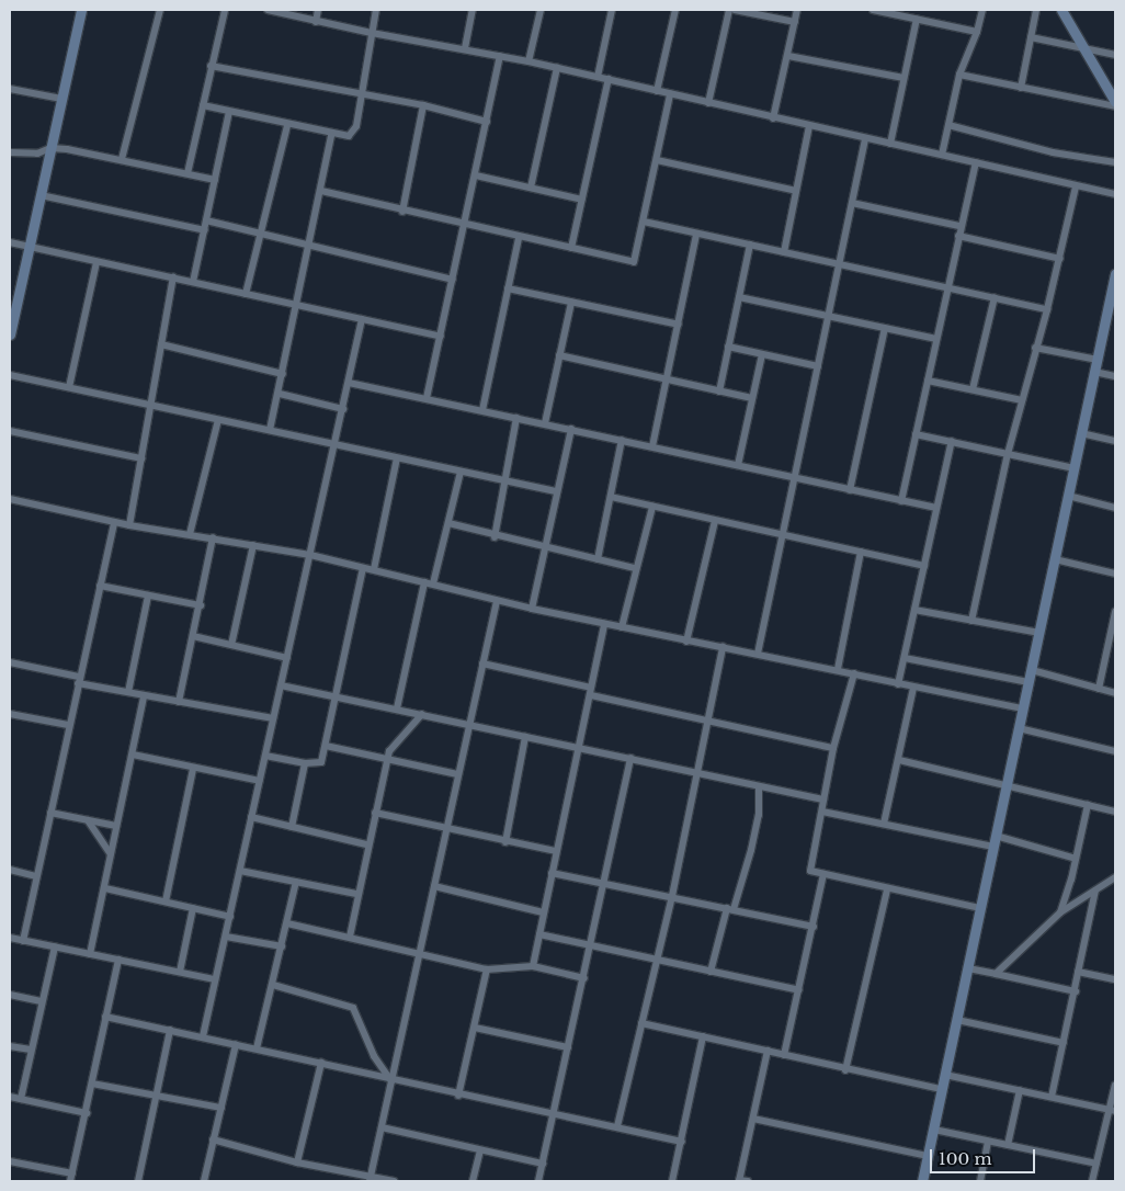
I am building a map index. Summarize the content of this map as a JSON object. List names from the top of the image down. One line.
{"scale_bar":"100 m"}
